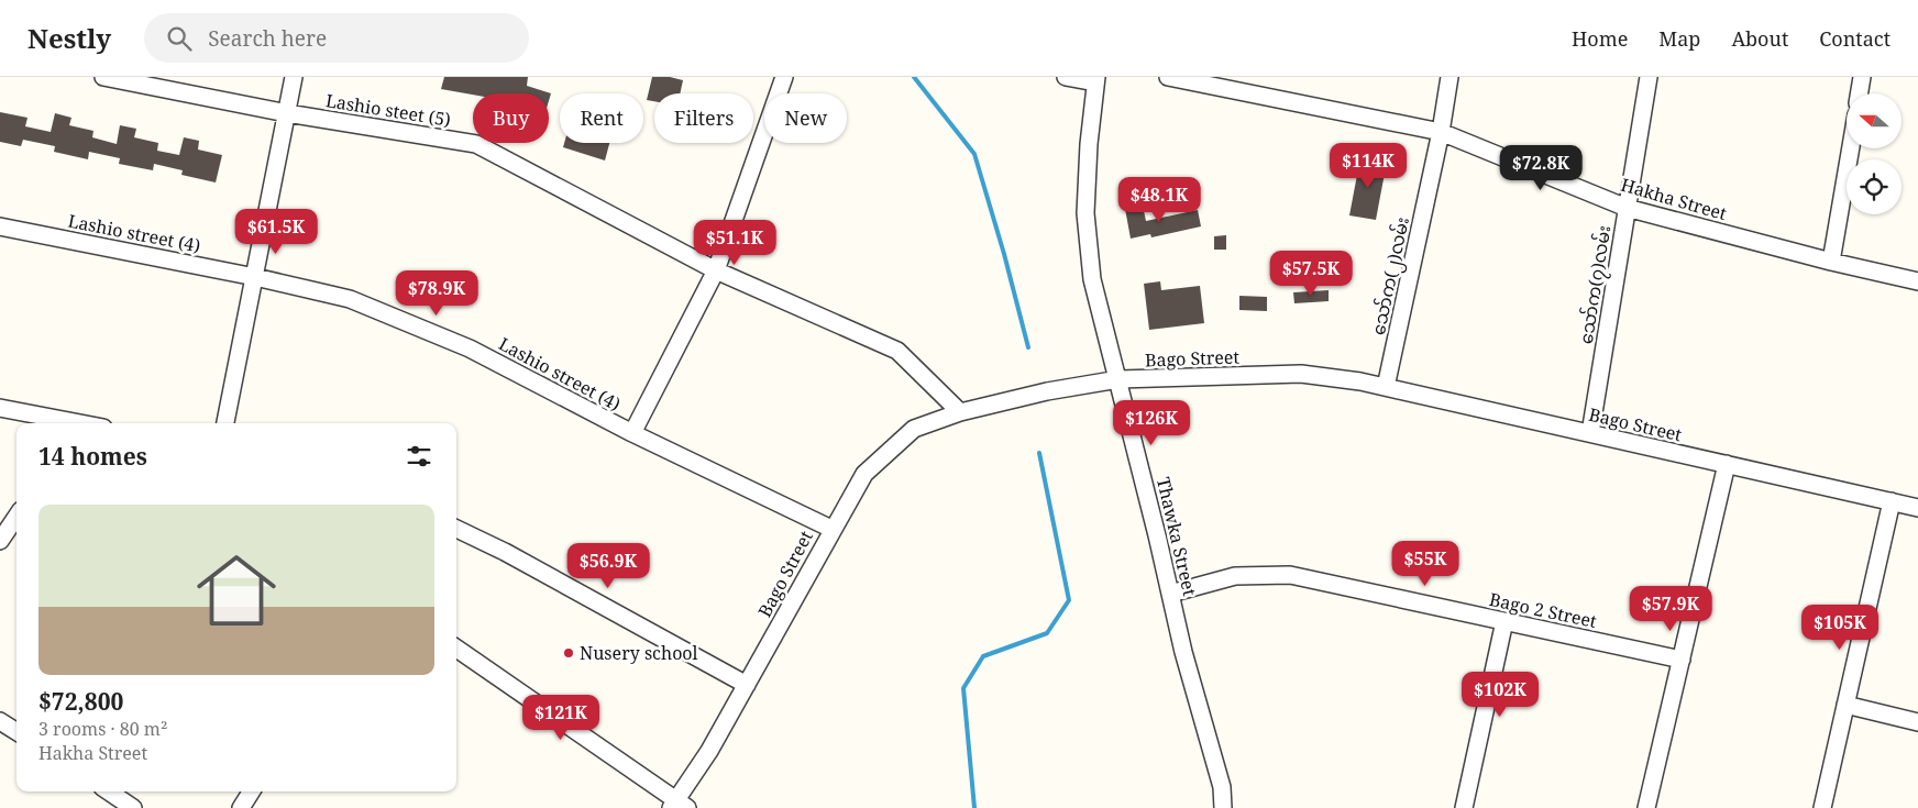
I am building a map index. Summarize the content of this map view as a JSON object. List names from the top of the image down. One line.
{"streets":{"street":["Lashio steet (5)","Hakha Street","Lashio street (4)","သော်က(၂)လမ်း","သော်က(၇)လမ်း","Bago Street","Thawka Street","Bago 2 Street"]},"crossings":[["Lashio steet (5)","Bago Street"],["Hakha Street","သော်က(၂)လမ်း"],["Hakha Street","သော်က(၇)လမ်း"],["Lashio street (4)","Bago Street"],["သော်က(၂)လမ်း","Bago Street"],["သော်က(၇)လမ်း","Bago Street"],["Bago Street","Thawka Street"],["Thawka Street","Bago 2 Street"]],"places":["Nusery school"],"north":"left","page":{"header":"Nestly","search":"Search here","nav":["Home","Map","About","Contact"],"chip":["Buy","Rent","Filters","New"],"price":["$114K","$72.8K","$48.1K","$61.5K","$51.1K","$57.5K","$78.9K","$126K","$55K","$56.9K","$57.9K","$105K","$102K","$121K"],"heading":"14 homes","list":[{"name":"$72,800","note":"3 rooms · 80 m² · Hakha Street"}]}}
